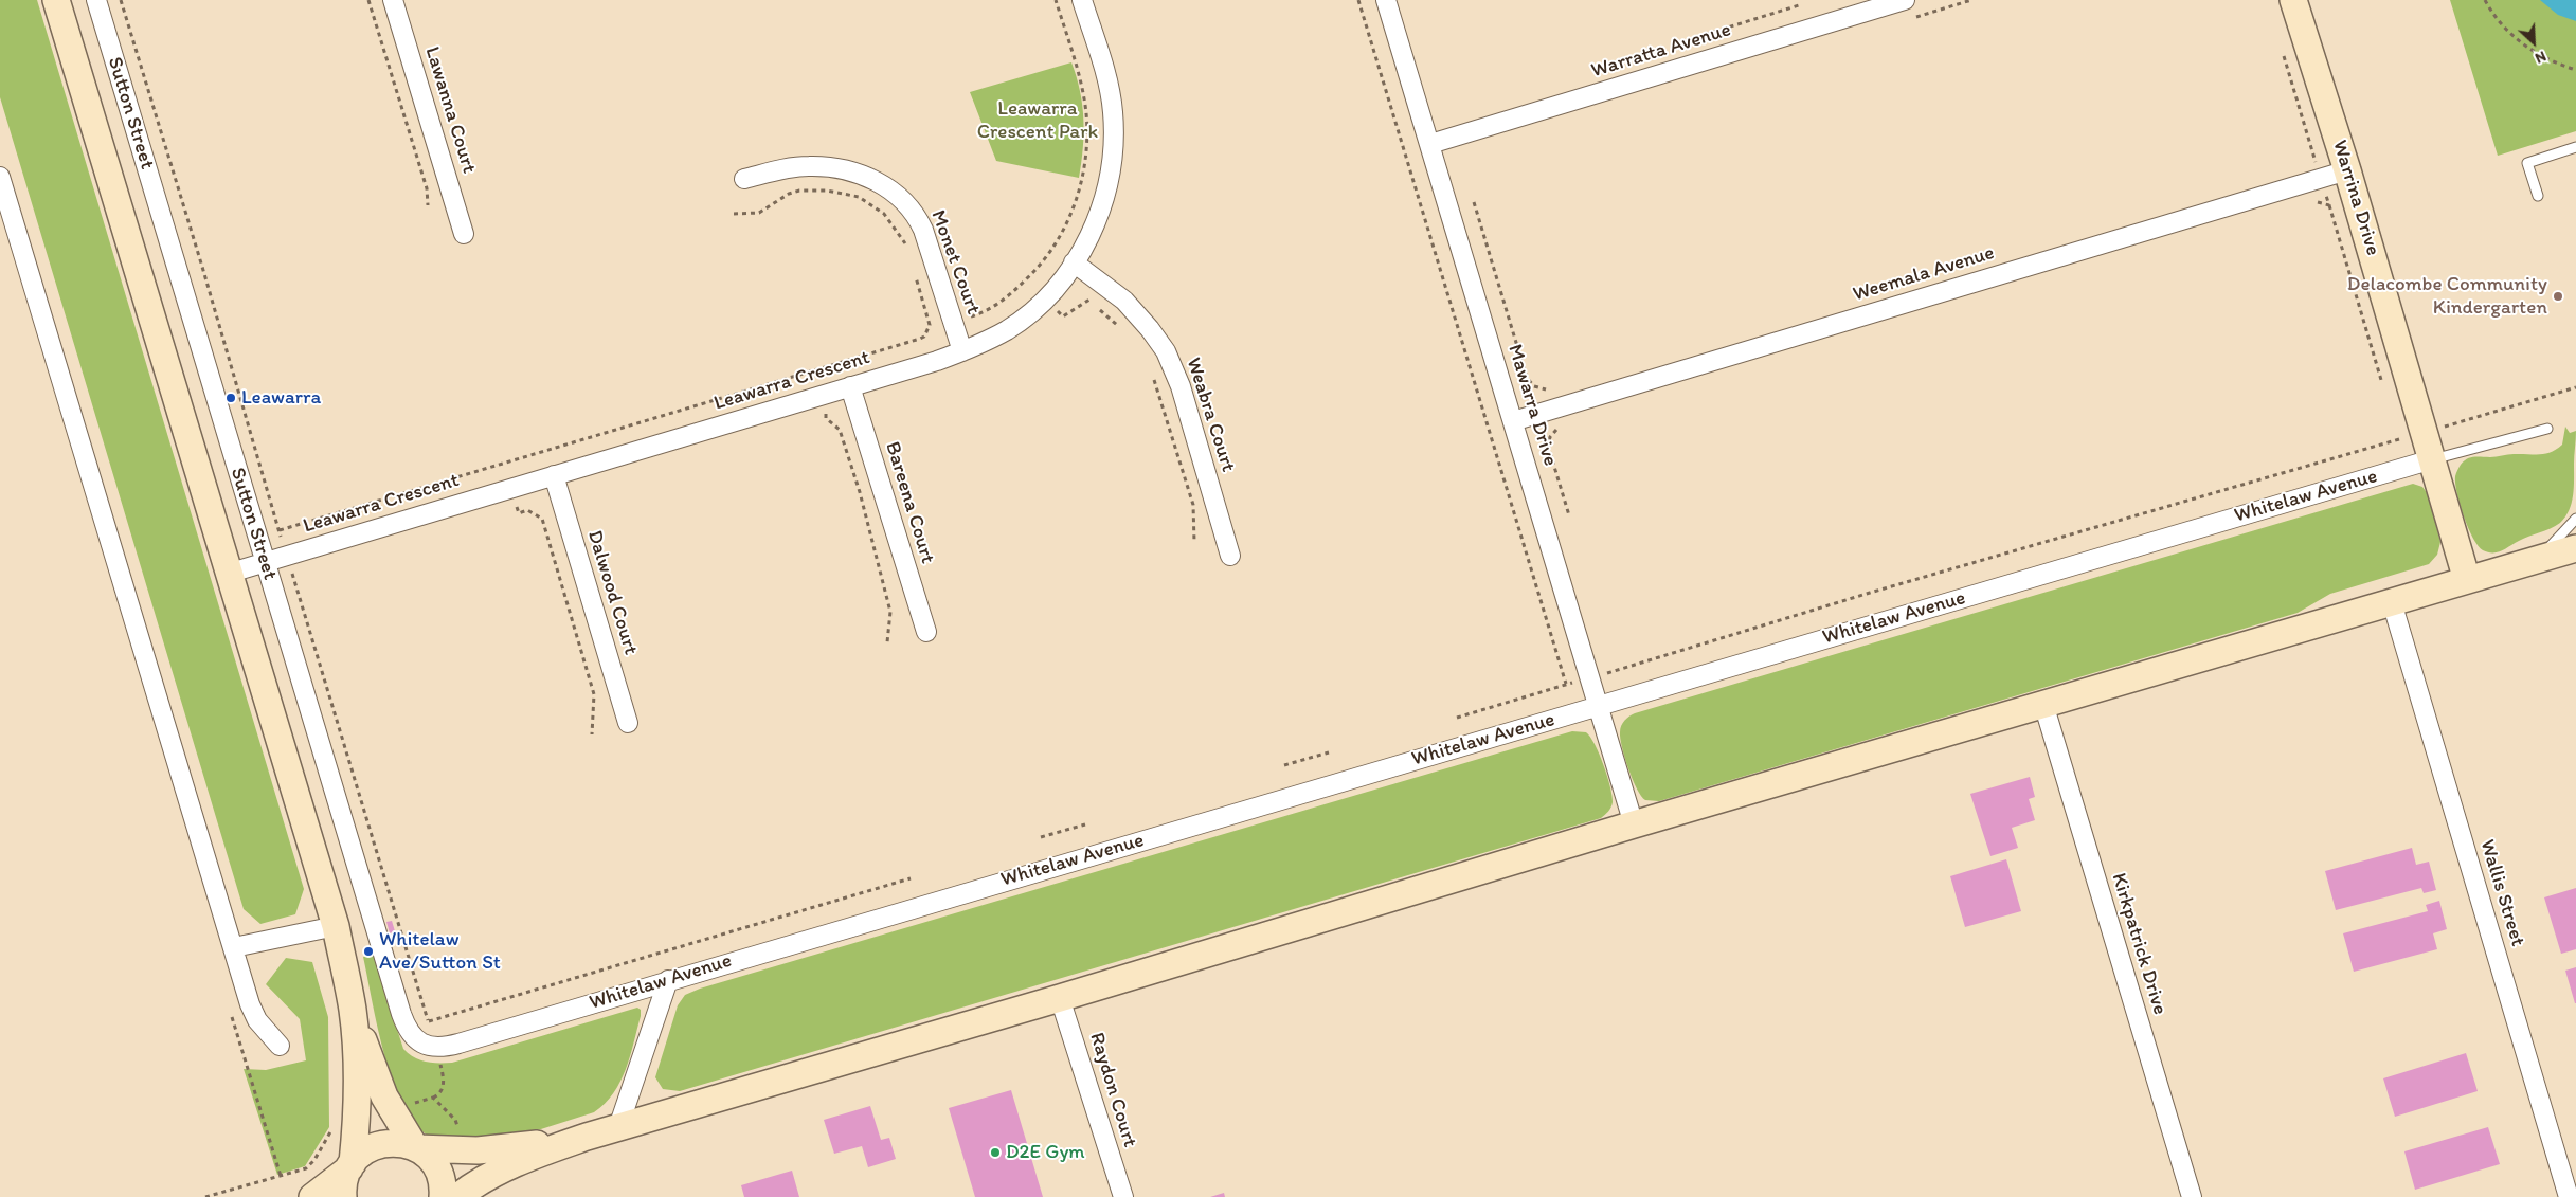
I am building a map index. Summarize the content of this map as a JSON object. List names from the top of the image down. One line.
{"streets":{"street":["Warratta Avenue","Lawanna Court","Sutton Street","Warrina Drive","Monet Court","Weemala Avenue","Leawarra Crescent","Mawarra Drive","Weabra Court","Whitelaw Avenue","Bareena Court","Dalwood Court","Wallis Street","Kirkpatrick Drive","Raydon Court"]},"crossings":[["Warratta Avenue","Mawarra Drive"],["Sutton Street","Leawarra Crescent"],["Sutton Street","Whitelaw Avenue"],["Warrina Drive","Weemala Avenue"],["Warrina Drive","Whitelaw Avenue"],["Monet Court","Leawarra Crescent"],["Weemala Avenue","Mawarra Drive"],["Leawarra Crescent","Weabra Court"],["Leawarra Crescent","Bareena Court"],["Leawarra Crescent","Dalwood Court"],["Mawarra Drive","Whitelaw Avenue"]],"parks":["Leawarra Crescent Park"],"places":["Delacombe Community Kindergarten","Leawarra","Whitelaw Ave/Sutton St","D2E Gym"],"north":"bottom right"}
